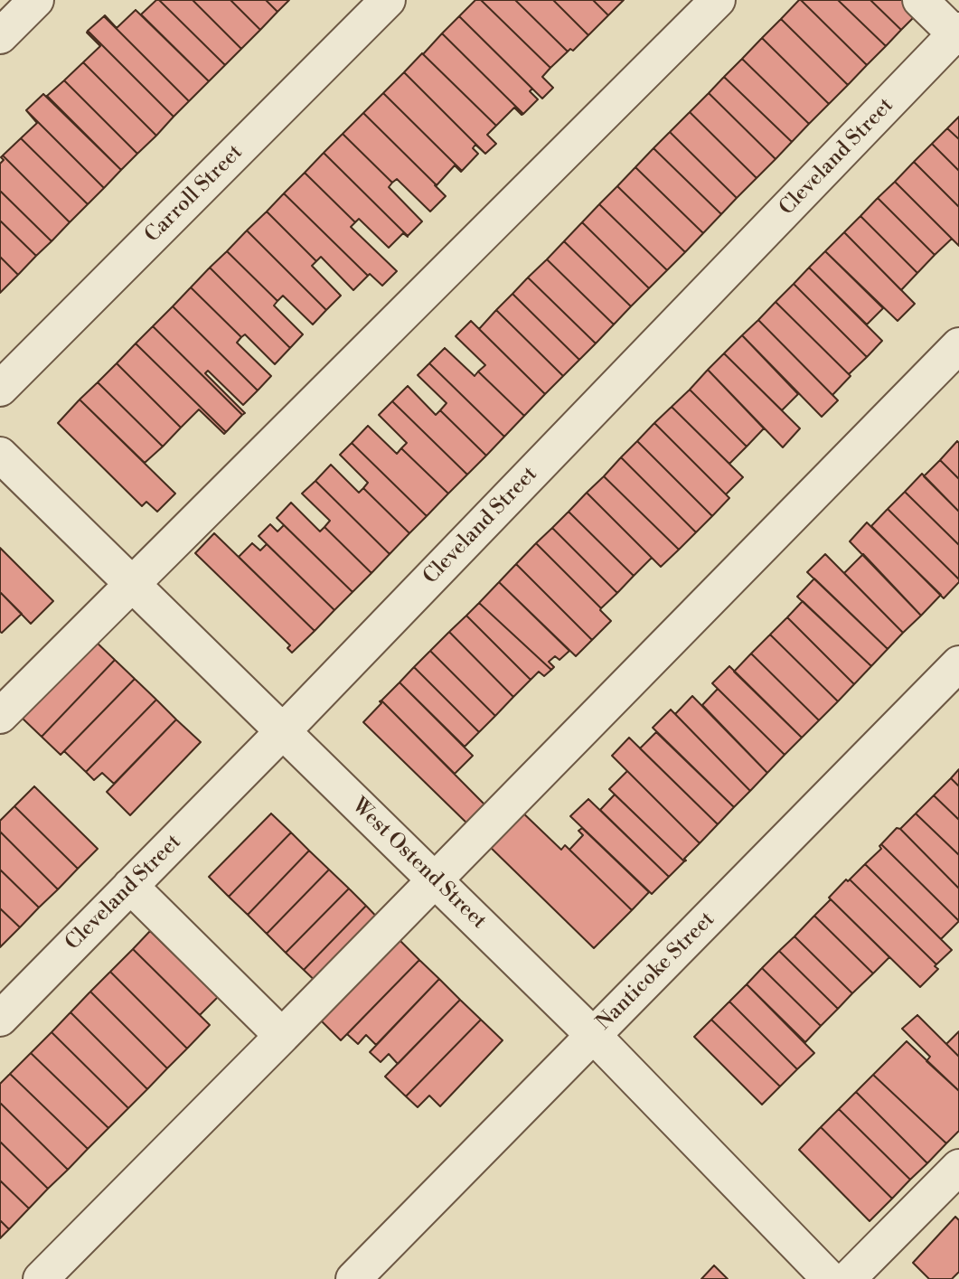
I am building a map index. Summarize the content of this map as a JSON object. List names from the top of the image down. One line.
{"streets":{"street":["Cleveland Street","Carroll Street","West Ostend Street","Nanticoke Street"]},"crossings":[["Cleveland Street","West Ostend Street"],["West Ostend Street","Nanticoke Street"]]}
